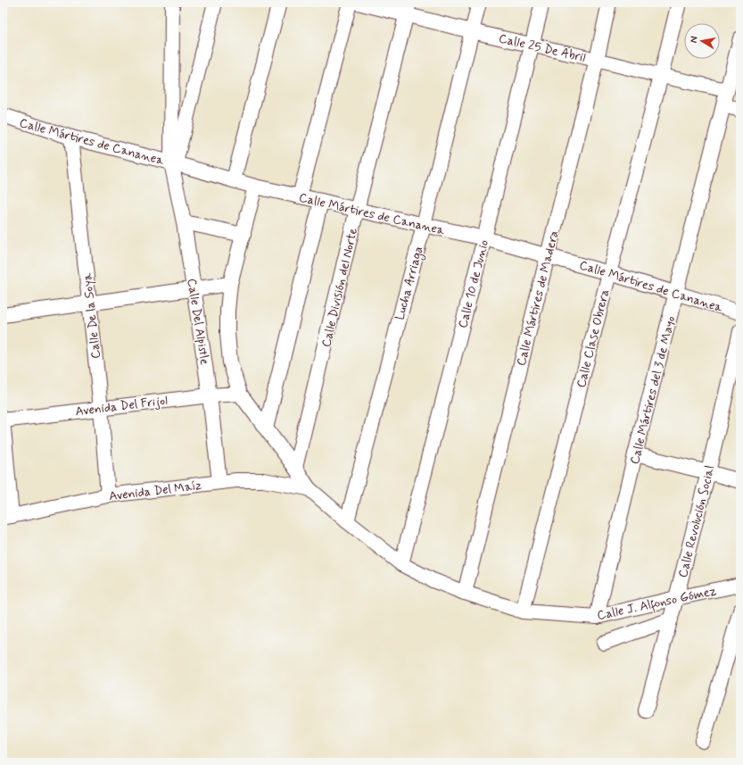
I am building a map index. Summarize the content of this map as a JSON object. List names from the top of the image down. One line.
{"streets":{"street":["Calle 25 De Abril","Calle Mártires de Cananea","Lucha Arriaga","Calle 10 de Junio","Calle División del Norte","Calle Mártires de Madera","Calle De la Soya","Calle Del Alpistle","Calle Clase Obrera","Calle Mártires del 3 de Mayo","Avenida Del Frijol","Avenida Del Maíz","Calle Revolución Social","Calle J. Alfonso Gómez"]},"crossings":[["Calle 25 De Abril","Lucha Arriaga"],["Calle 25 De Abril","Calle 10 de Junio"],["Calle 25 De Abril","Calle División del Norte"],["Calle 25 De Abril","Calle Mártires de Madera"],["Calle 25 De Abril","Calle Clase Obrera"],["Calle 25 De Abril","Calle Mártires del 3 de Mayo"],["Calle Mártires de Cananea","Lucha Arriaga"],["Calle Mártires de Cananea","Calle 10 de Junio"],["Calle Mártires de Cananea","Calle División del Norte"],["Calle Mártires de Cananea","Calle Mártires de Madera"],["Calle Mártires de Cananea","Calle De la Soya"],["Calle Mártires de Cananea","Calle Del Alpistle"],["Calle Mártires de Cananea","Calle Clase Obrera"],["Calle Mártires de Cananea","Calle Mártires del 3 de Mayo"],["Lucha Arriaga","Calle J. Alfonso Gómez"],["Calle 10 de Junio","Calle J. Alfonso Gómez"],["Calle Mártires de Madera","Calle J. Alfonso Gómez"],["Calle De la Soya","Avenida Del Frijol"],["Calle De la Soya","Avenida Del Maíz"],["Calle Del Alpistle","Avenida Del Frijol"],["Calle Del Alpistle","Avenida Del Maíz"],["Calle Clase Obrera","Calle J. Alfonso Gómez"],["Calle Mártires del 3 de Mayo","Calle J. Alfonso Gómez"],["Avenida Del Maíz","Calle J. Alfonso Gómez"],["Calle Revolución Social","Calle J. Alfonso Gómez"]],"north":"left"}
